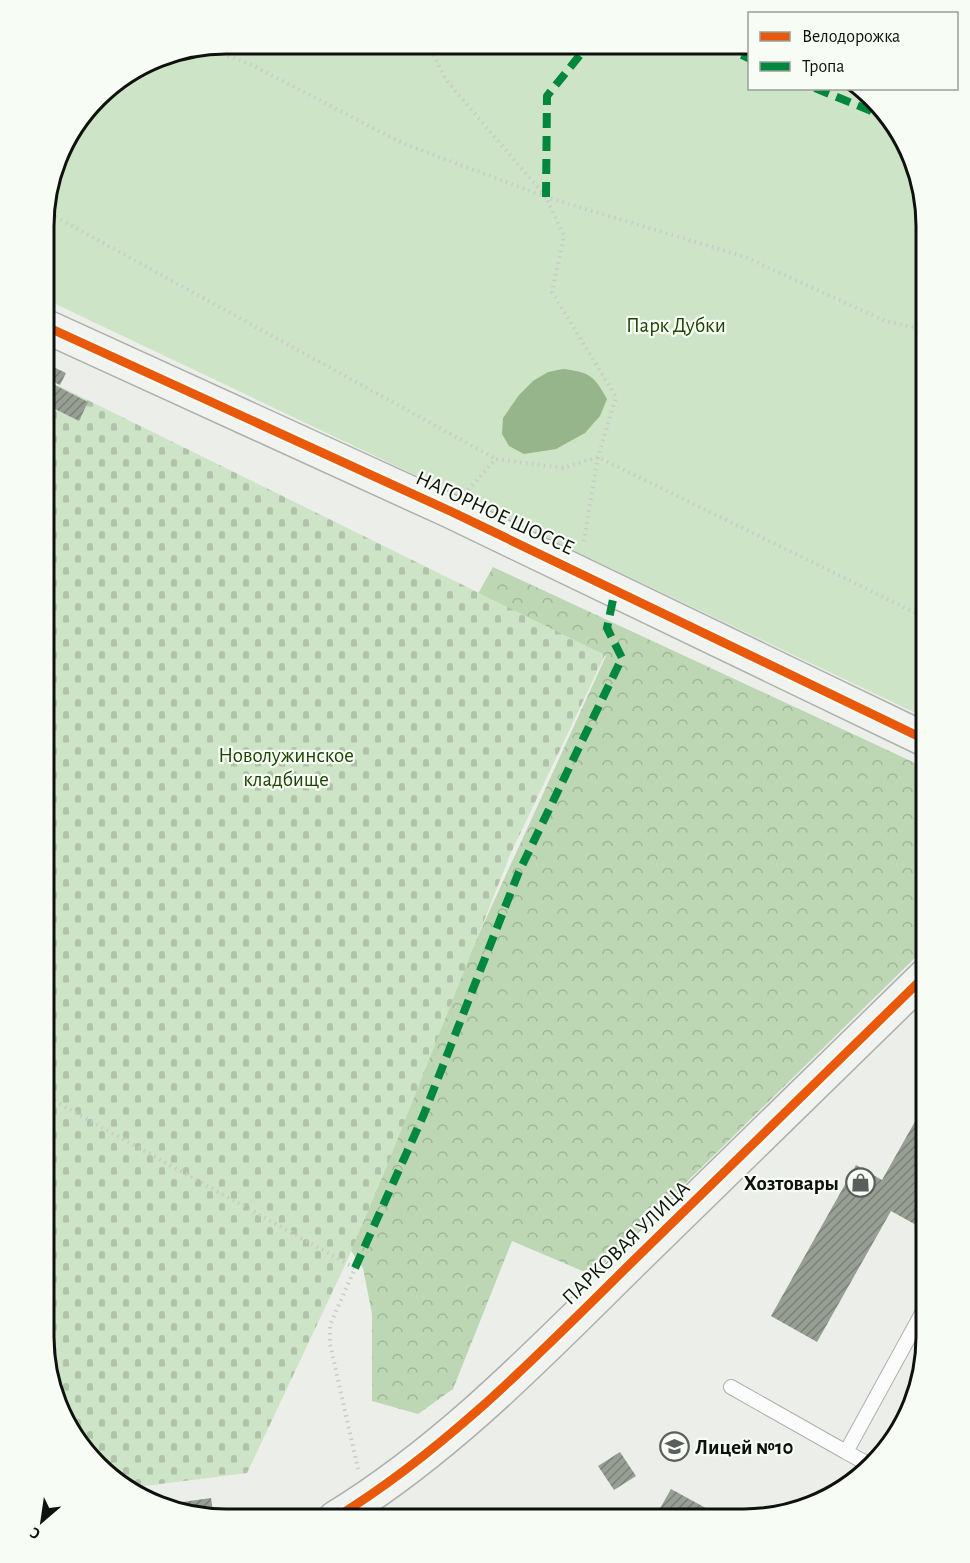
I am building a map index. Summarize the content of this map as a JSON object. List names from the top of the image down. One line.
{"streets":{"street":["НАГОРНОЕ ШОССЕ","ПАРКОВАЯ УЛИЦА"]},"parks":["Парк Дубки","Новолужинское кладбище"],"places":{"shop":["Хозтовары"],"school or university":["Лицей №10"]},"legend":["Велодорожка","Тропа"],"north":"bottom left"}
